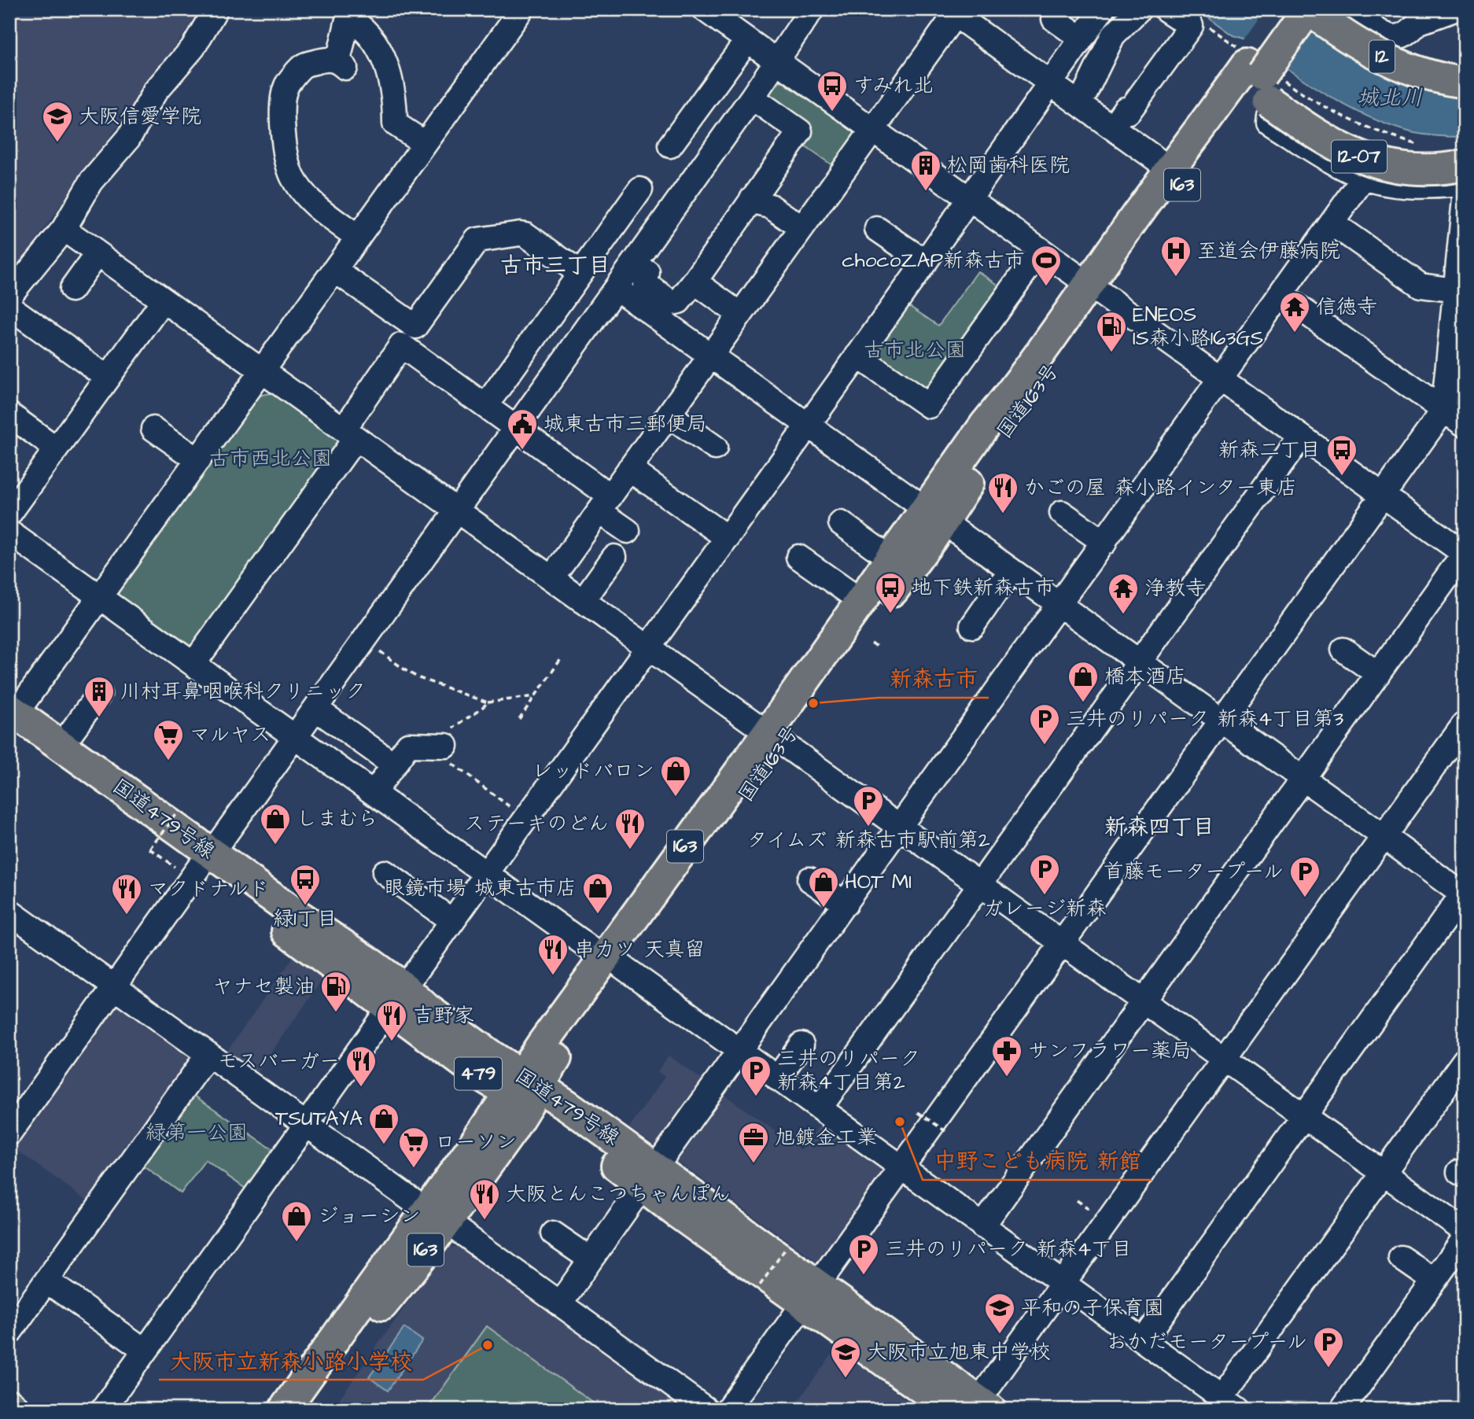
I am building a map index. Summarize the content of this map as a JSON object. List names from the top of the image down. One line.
{"streets":{"highway":["12","12-07","163","国道163号","国道479号線","479"]},"crossings":[["12","国道163号"],["12-07","国道163号"],["国道163号","国道479号線"]],"districts":["古市三丁目","新森四丁目"],"water":["城北川"],"parks":["古市北公園","古市西北公園","緑第一公園"],"places":{"bus stop":["すみれ北","新森二丁目","地下鉄新森古市","緑1丁目"],"school or university":["大阪信愛学院","平和の子保育園","大阪市立旭東中学校"],"building":["松岡歯科医院","川村耳鼻咽喉科クリニック"],"hospital":["至道会伊藤病院"],"sports":["chocoZAP新森古市"],"temple":["信徳寺","浄教寺"],"fuel station":["ENEOS IS森小路163GS","ヤナセ製油"],"public building":["城東古市三郵便局"],"restaurant":["かごの屋 森小路インター東店","ステーキのどん","マクドナルド","串カツ 天真留","吉野家","モスバーガー","大阪とんこつちゃんぽん"],"other":["新森古市","中野こども病院 新館","大阪市立新森小路小学校"],"shop":["橋本酒店","レッドバロン","しまむら","HOT MI","眼鏡市場 城東古市店","TSUTAYA","ジョーシン"],"parking":["三井のリパーク 新森4丁目第3","タイムズ 新森古市駅前第2","ガレージ新森","首藤モータープール","三井のリパーク 新森4丁目第2","三井のリパーク 新森4丁目","おかだモータープール"],"supermarket":["マルヤス","ローソン"],"pharmacy":["サンフラワー薬局"],"office":["旭鍍金工業"]}}
